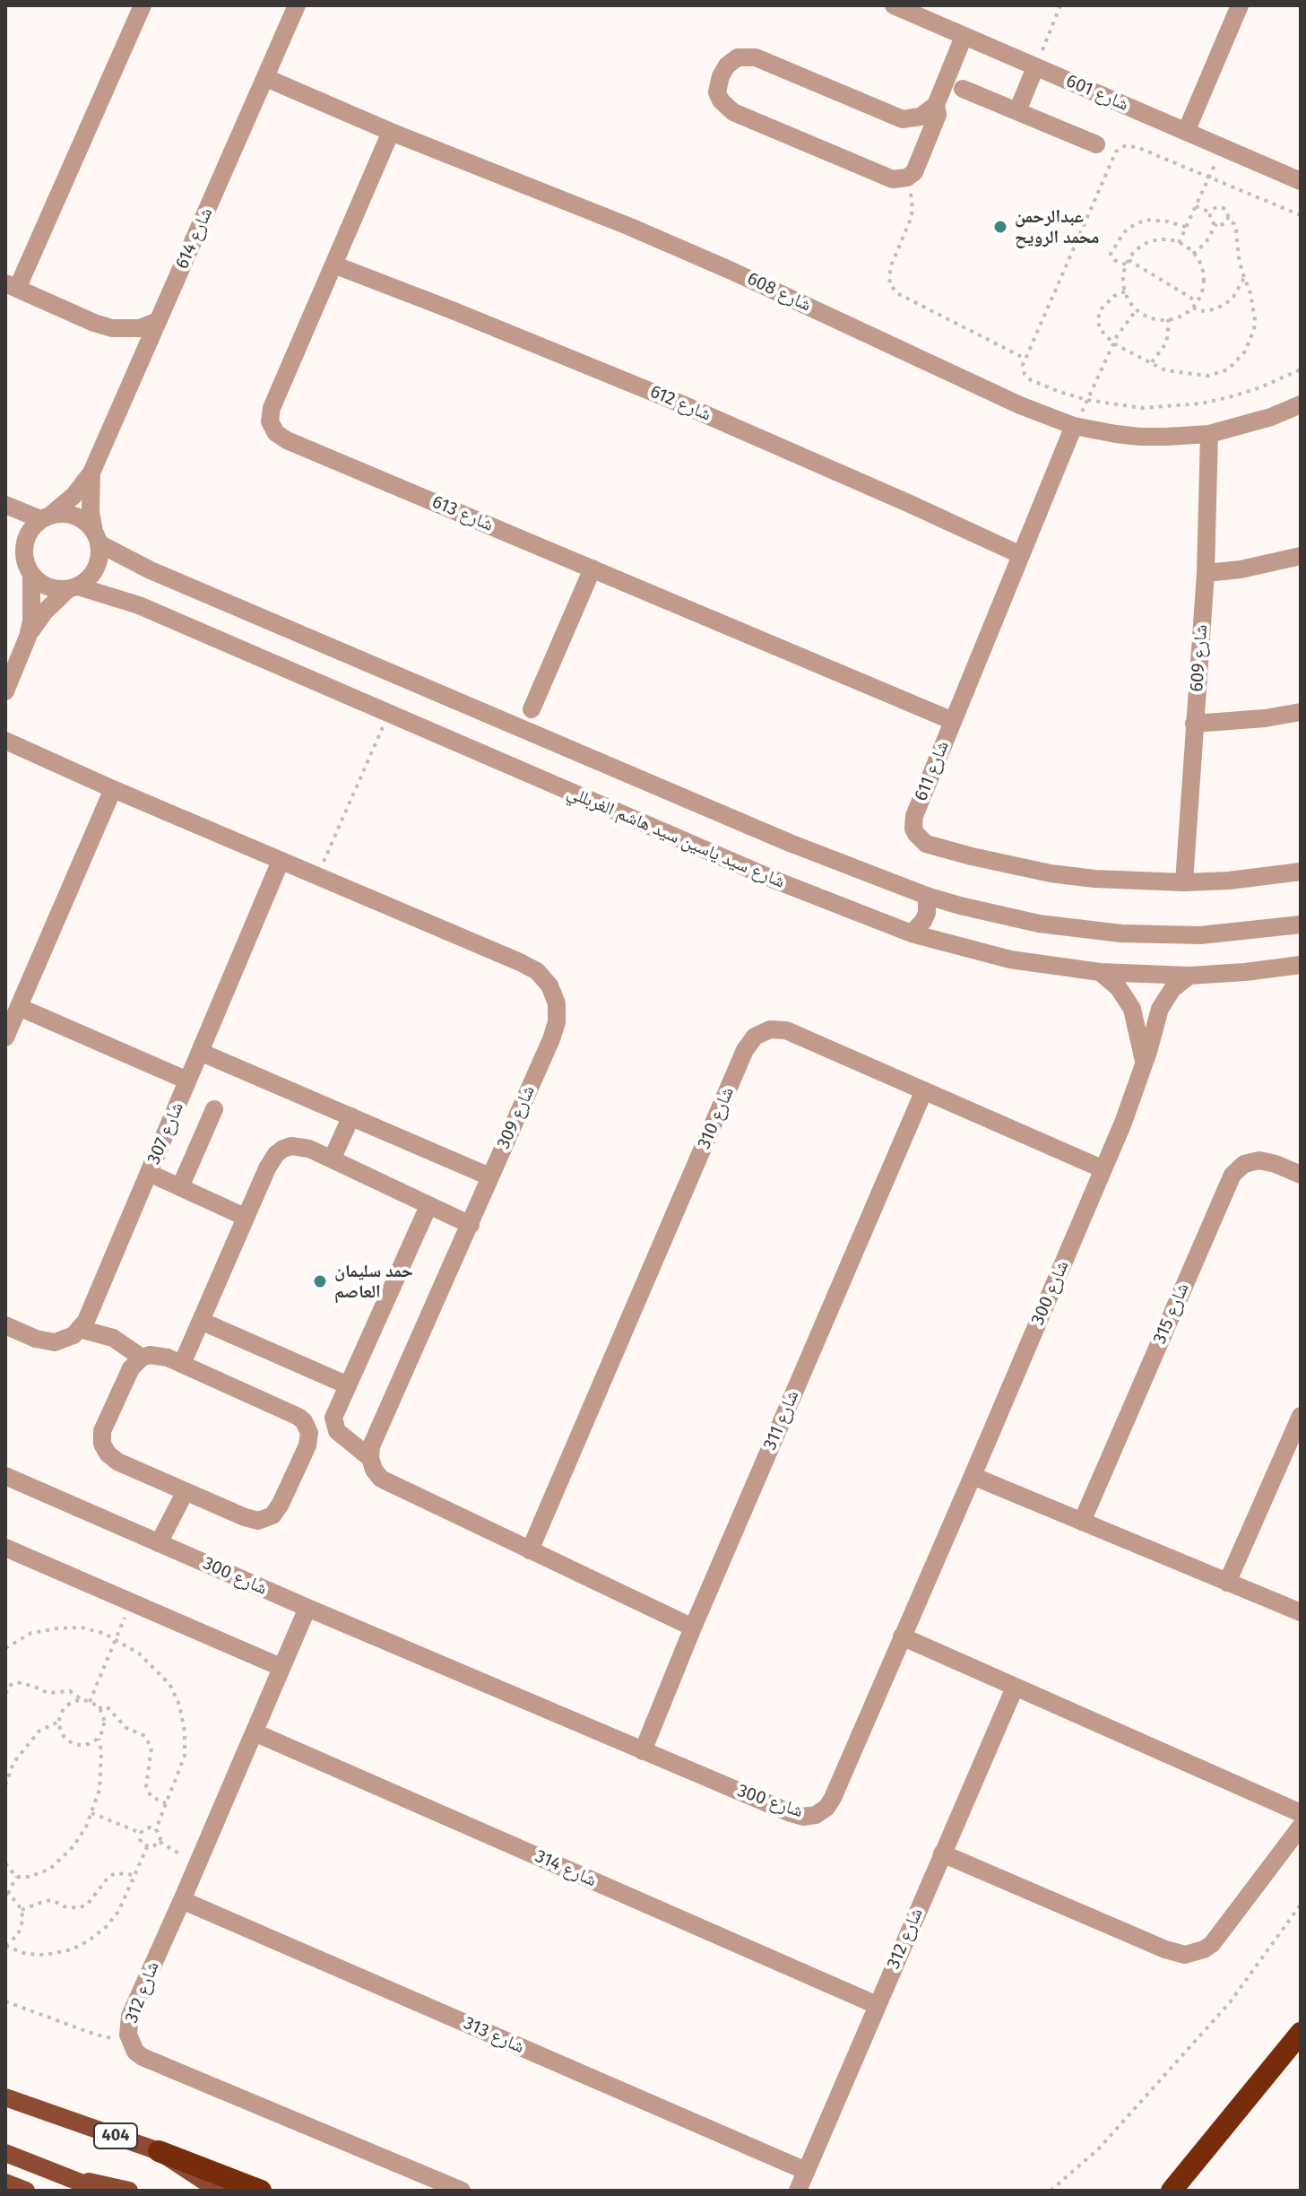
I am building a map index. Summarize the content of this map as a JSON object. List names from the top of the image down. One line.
{"streets":{"main road":["404"],"street":["شارع 601","شارع 614","شارع 608","شارع 612","شارع 613","شارع 609","شارع 611","شارع سيد ياسين سيد هاشم الغربللي","شارع 309","شارع 310","شارع 307","شارع 300","شارع 315","شارع 311","شارع 314","شارع 312","شارع 313"]},"crossings":[["شارع 614","شارع 608"],["شارع 614","شارع سيد ياسين سيد هاشم الغربللي"],["شارع 608","شارع 613"],["شارع 608","شارع 609"],["شارع 608","شارع 611"],["شارع 612","شارع 613"],["شارع 612","شارع 611"],["شارع 613","شارع 611"],["شارع 609","شارع 611"],["شارع سيد ياسين سيد هاشم الغربللي","شارع 300"],["شارع 309","شارع 307"],["شارع 310","شارع 300"],["شارع 310","شارع 311"],["شارع 300","شارع 311"],["شارع 300","شارع 312"],["شارع 314","شارع 312"],["شارع 312","شارع 313"]],"places":["عبدالرحمن محمد الرويح","حمد سليمان العاصم"]}
